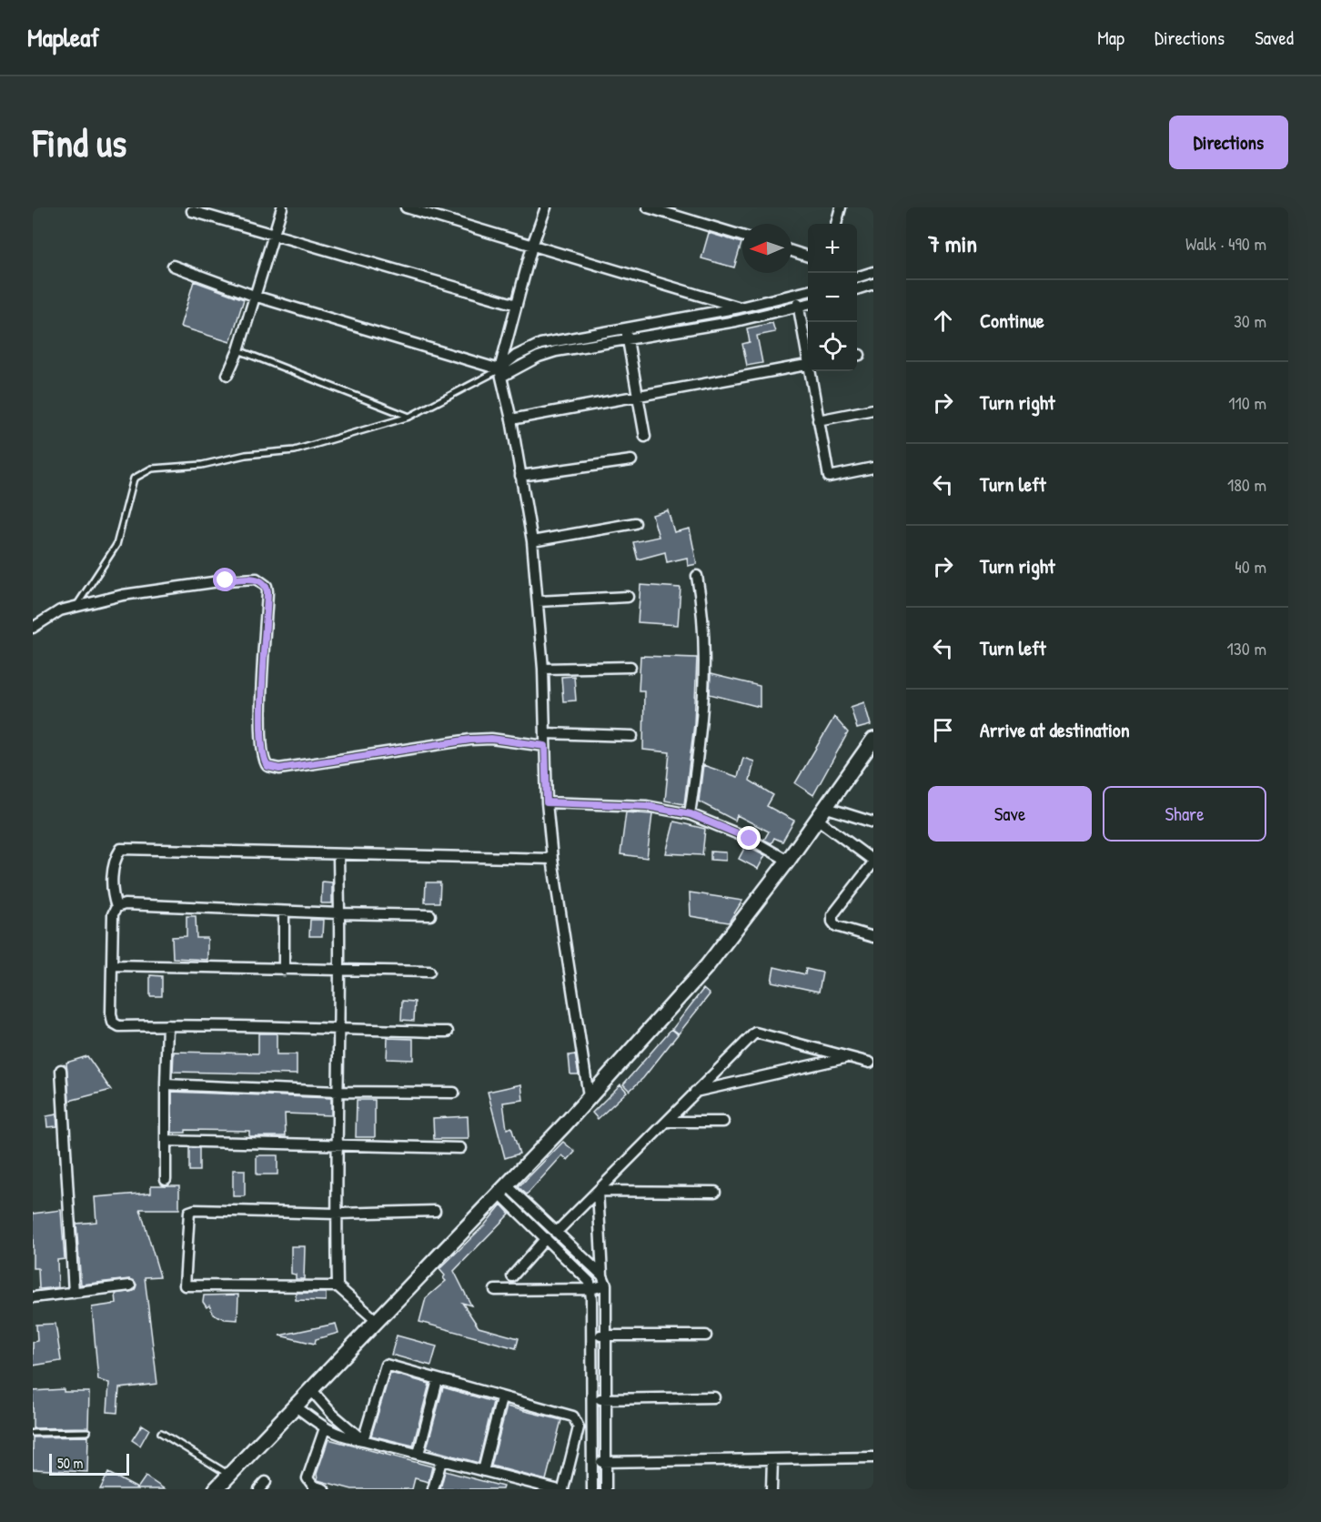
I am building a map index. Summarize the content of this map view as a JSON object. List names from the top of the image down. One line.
{"scale_bar":"50 m","north":"left","page":{"header":"Mapleaf","nav":["Map","Directions","Saved"],"buttons":["Directions",["Save","Share"]],"title":"Find us","heading":["7 min","Walk · 490 m"],"map_buttons":["+","−"],"list":[["Continue","30 m"],["Turn right","110 m"],["Turn left","180 m"],["Turn right","40 m"],["Turn left","130 m"],"Arrive at destination"],"scale":"50 m"}}
